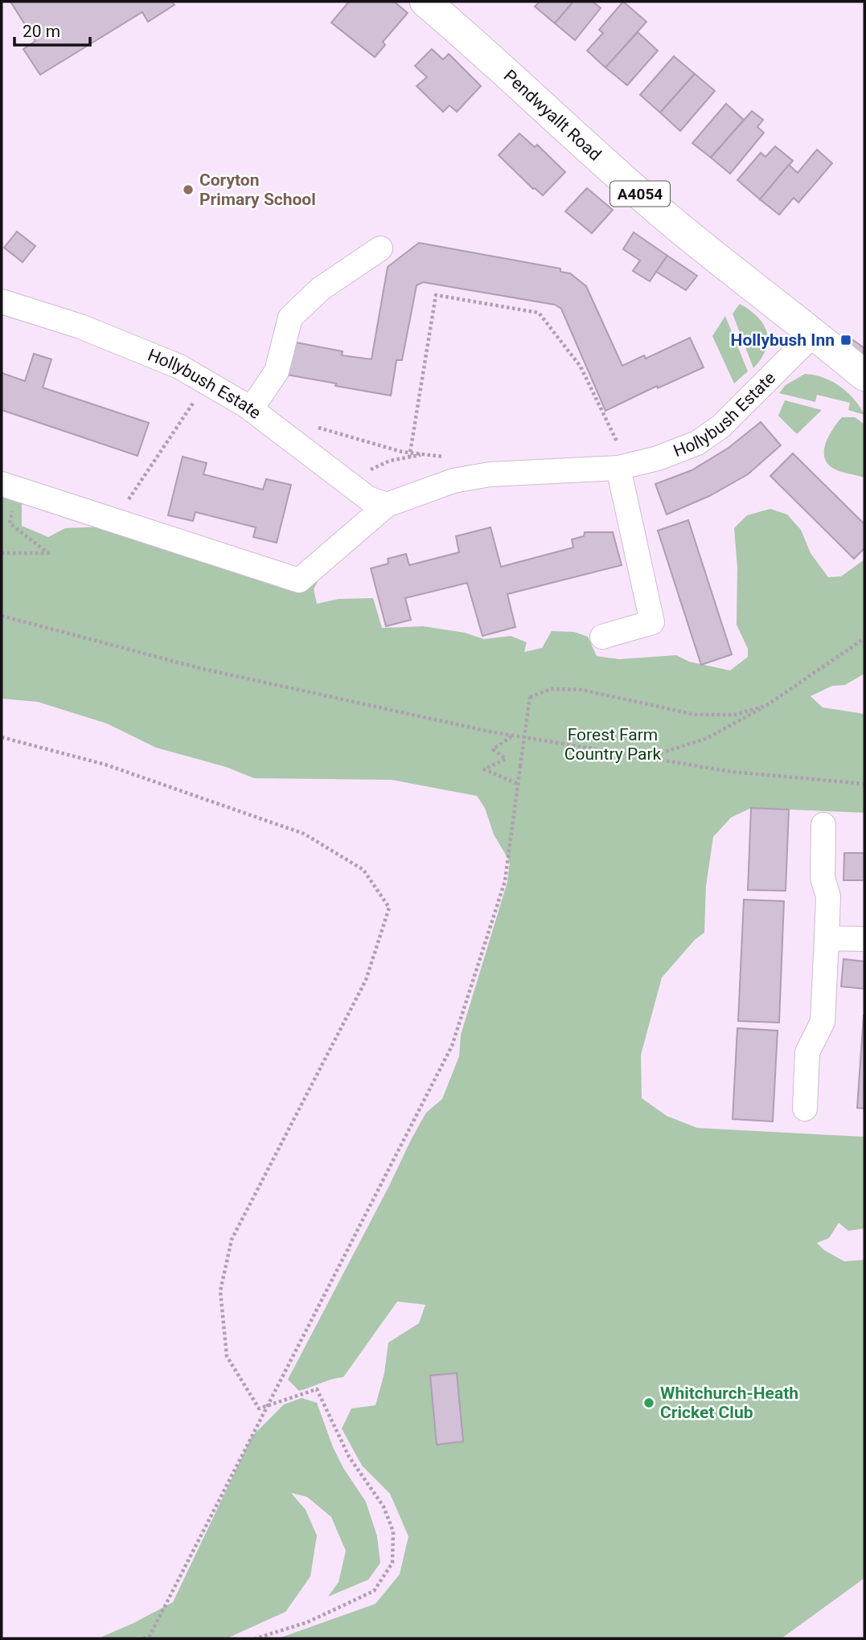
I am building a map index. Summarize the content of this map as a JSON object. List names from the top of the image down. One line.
{"streets":{"main road":["Pendwyallt Road","A4054"],"street":["Hollybush Estate"]},"crossings":[["Pendwyallt Road","Hollybush Estate"]],"parks":["Forest Farm Country Park"],"places":{"other":["Coryton Primary School","Whitchurch-Heath Cricket Club"],"transit":["Hollybush Inn"]},"scale_bar":"20 m"}
